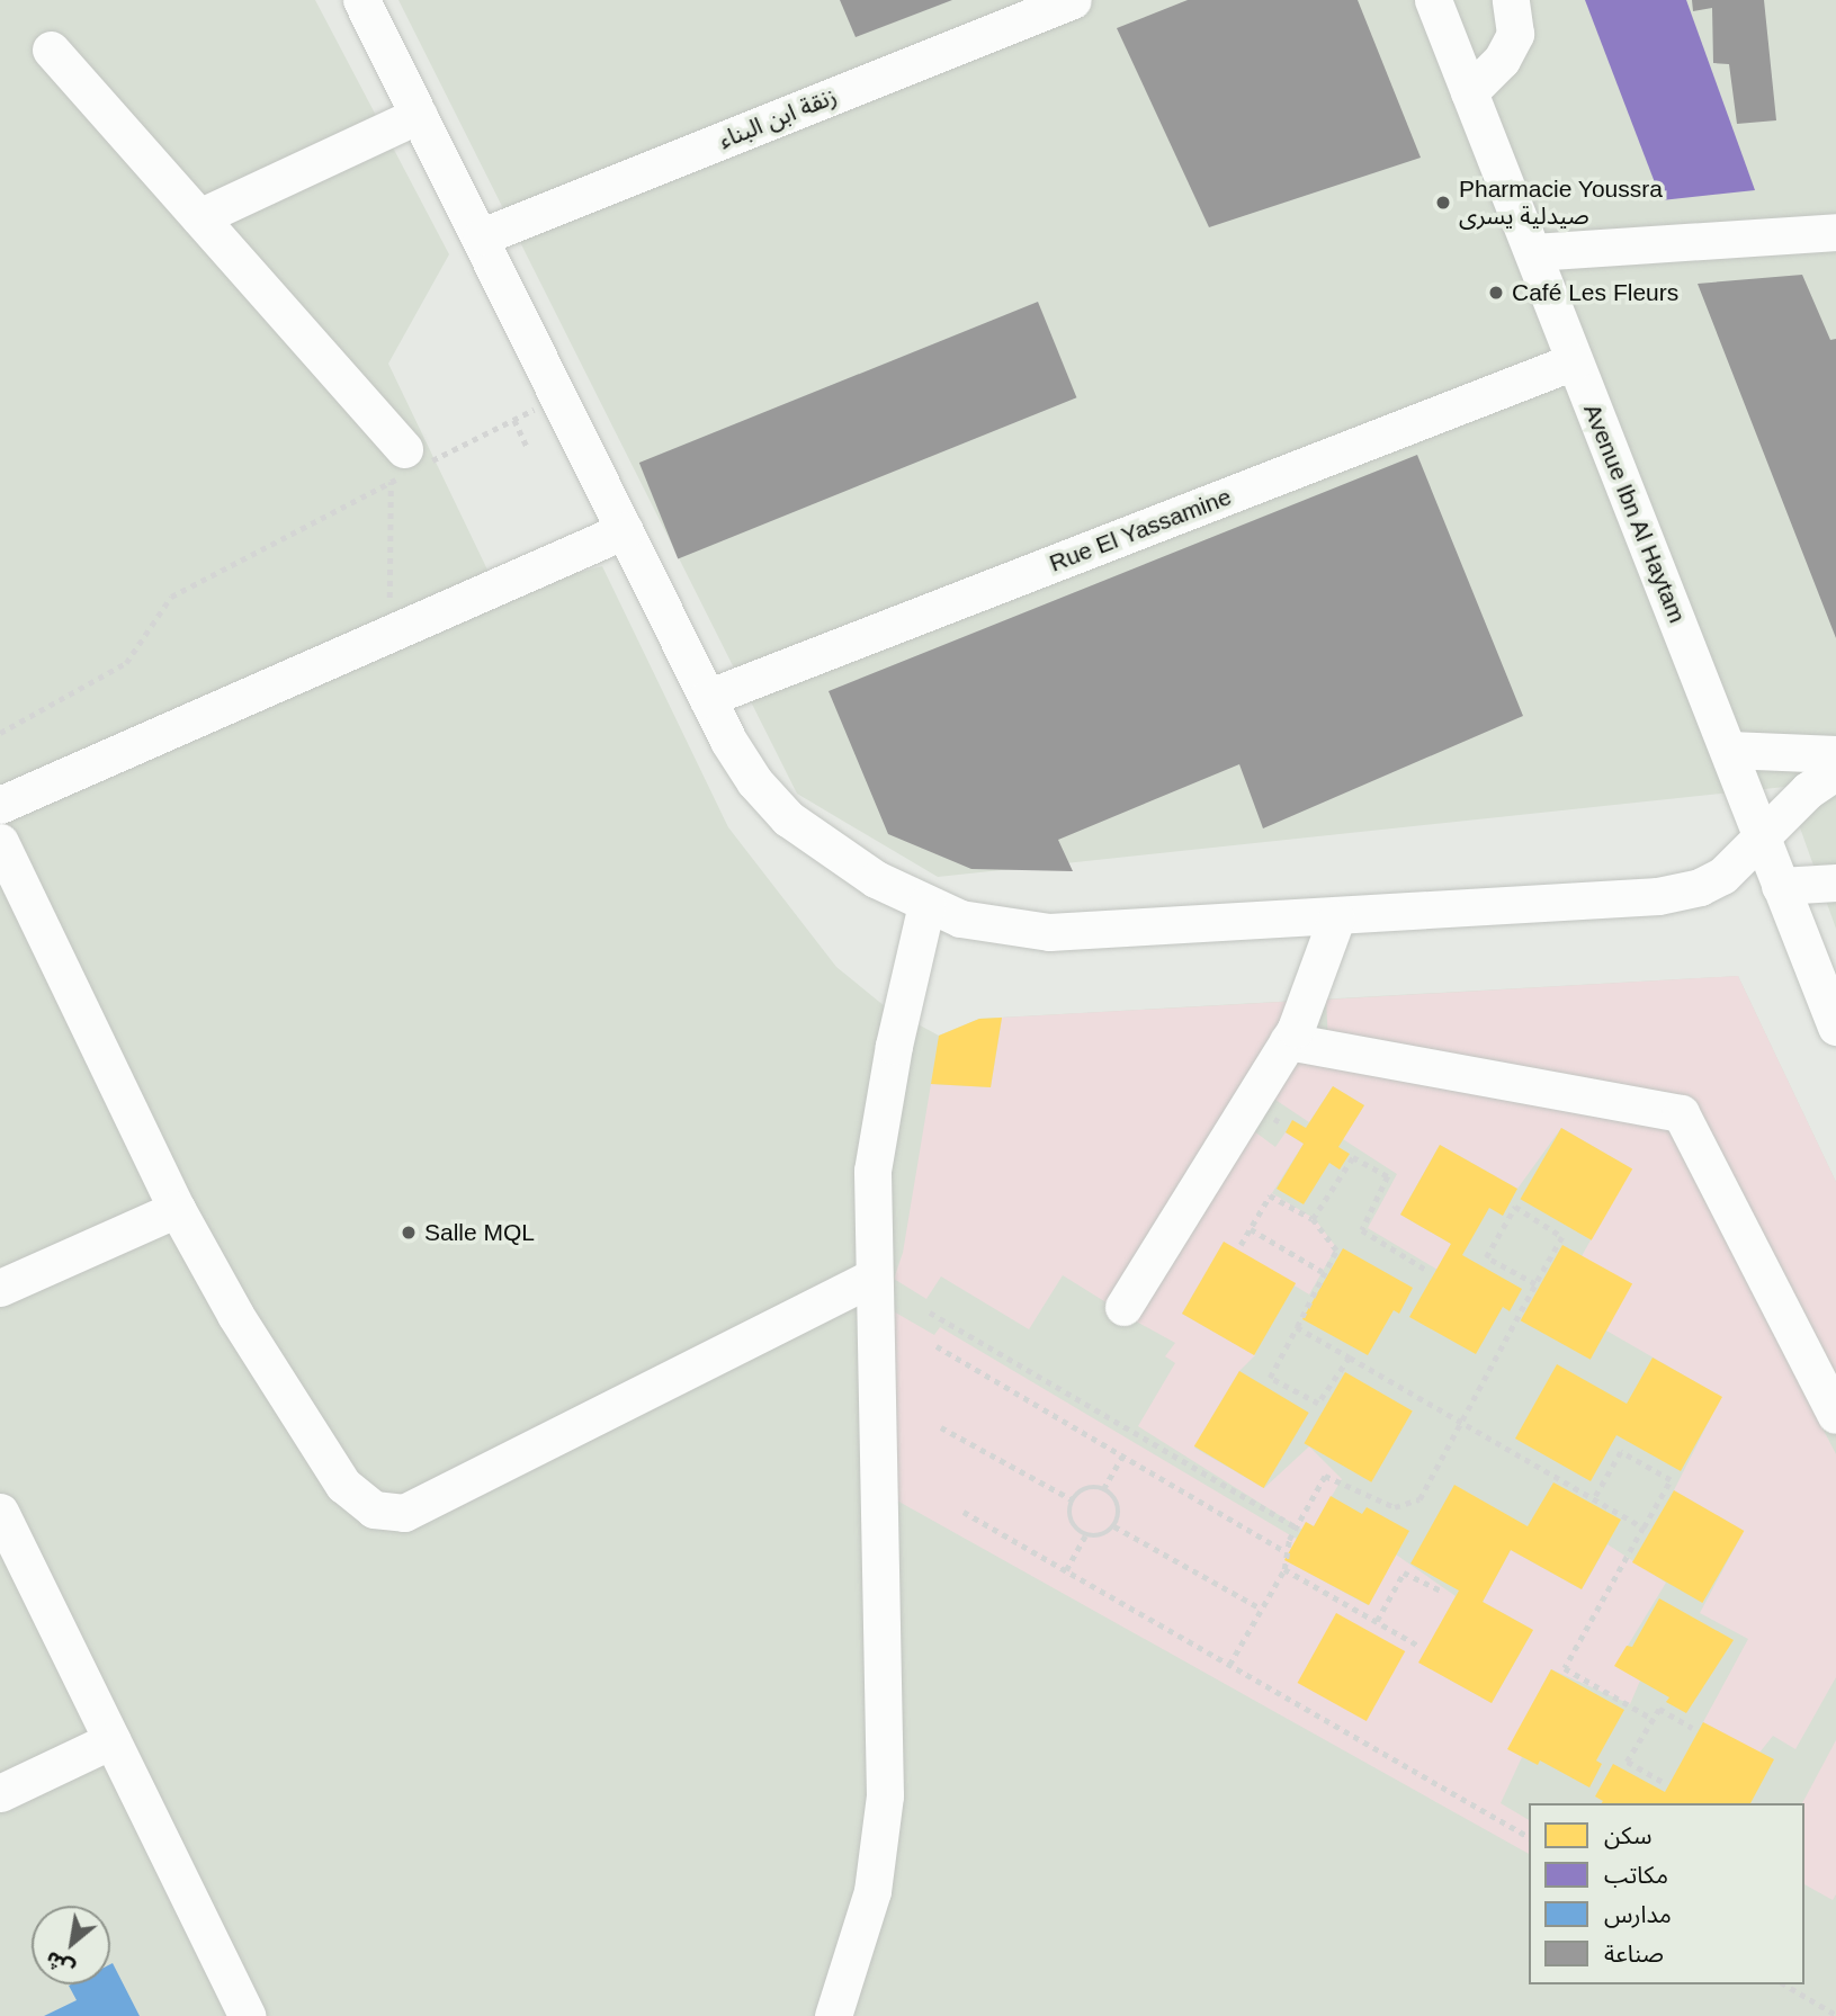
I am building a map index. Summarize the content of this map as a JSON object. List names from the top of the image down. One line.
{"streets":{"street":["زنقة ابن البناء","Avenue Ibn Al Haytam","Rue El Yassamine"]},"crossings":[["Avenue Ibn Al Haytam","Rue El Yassamine"]],"places":["Pharmacie Youssra صيدلية يسرى","Café Les Fleurs","Salle MQL"],"legend":["سكن","مكاتب","مدارس","صناعة"],"north":"bottom left"}
